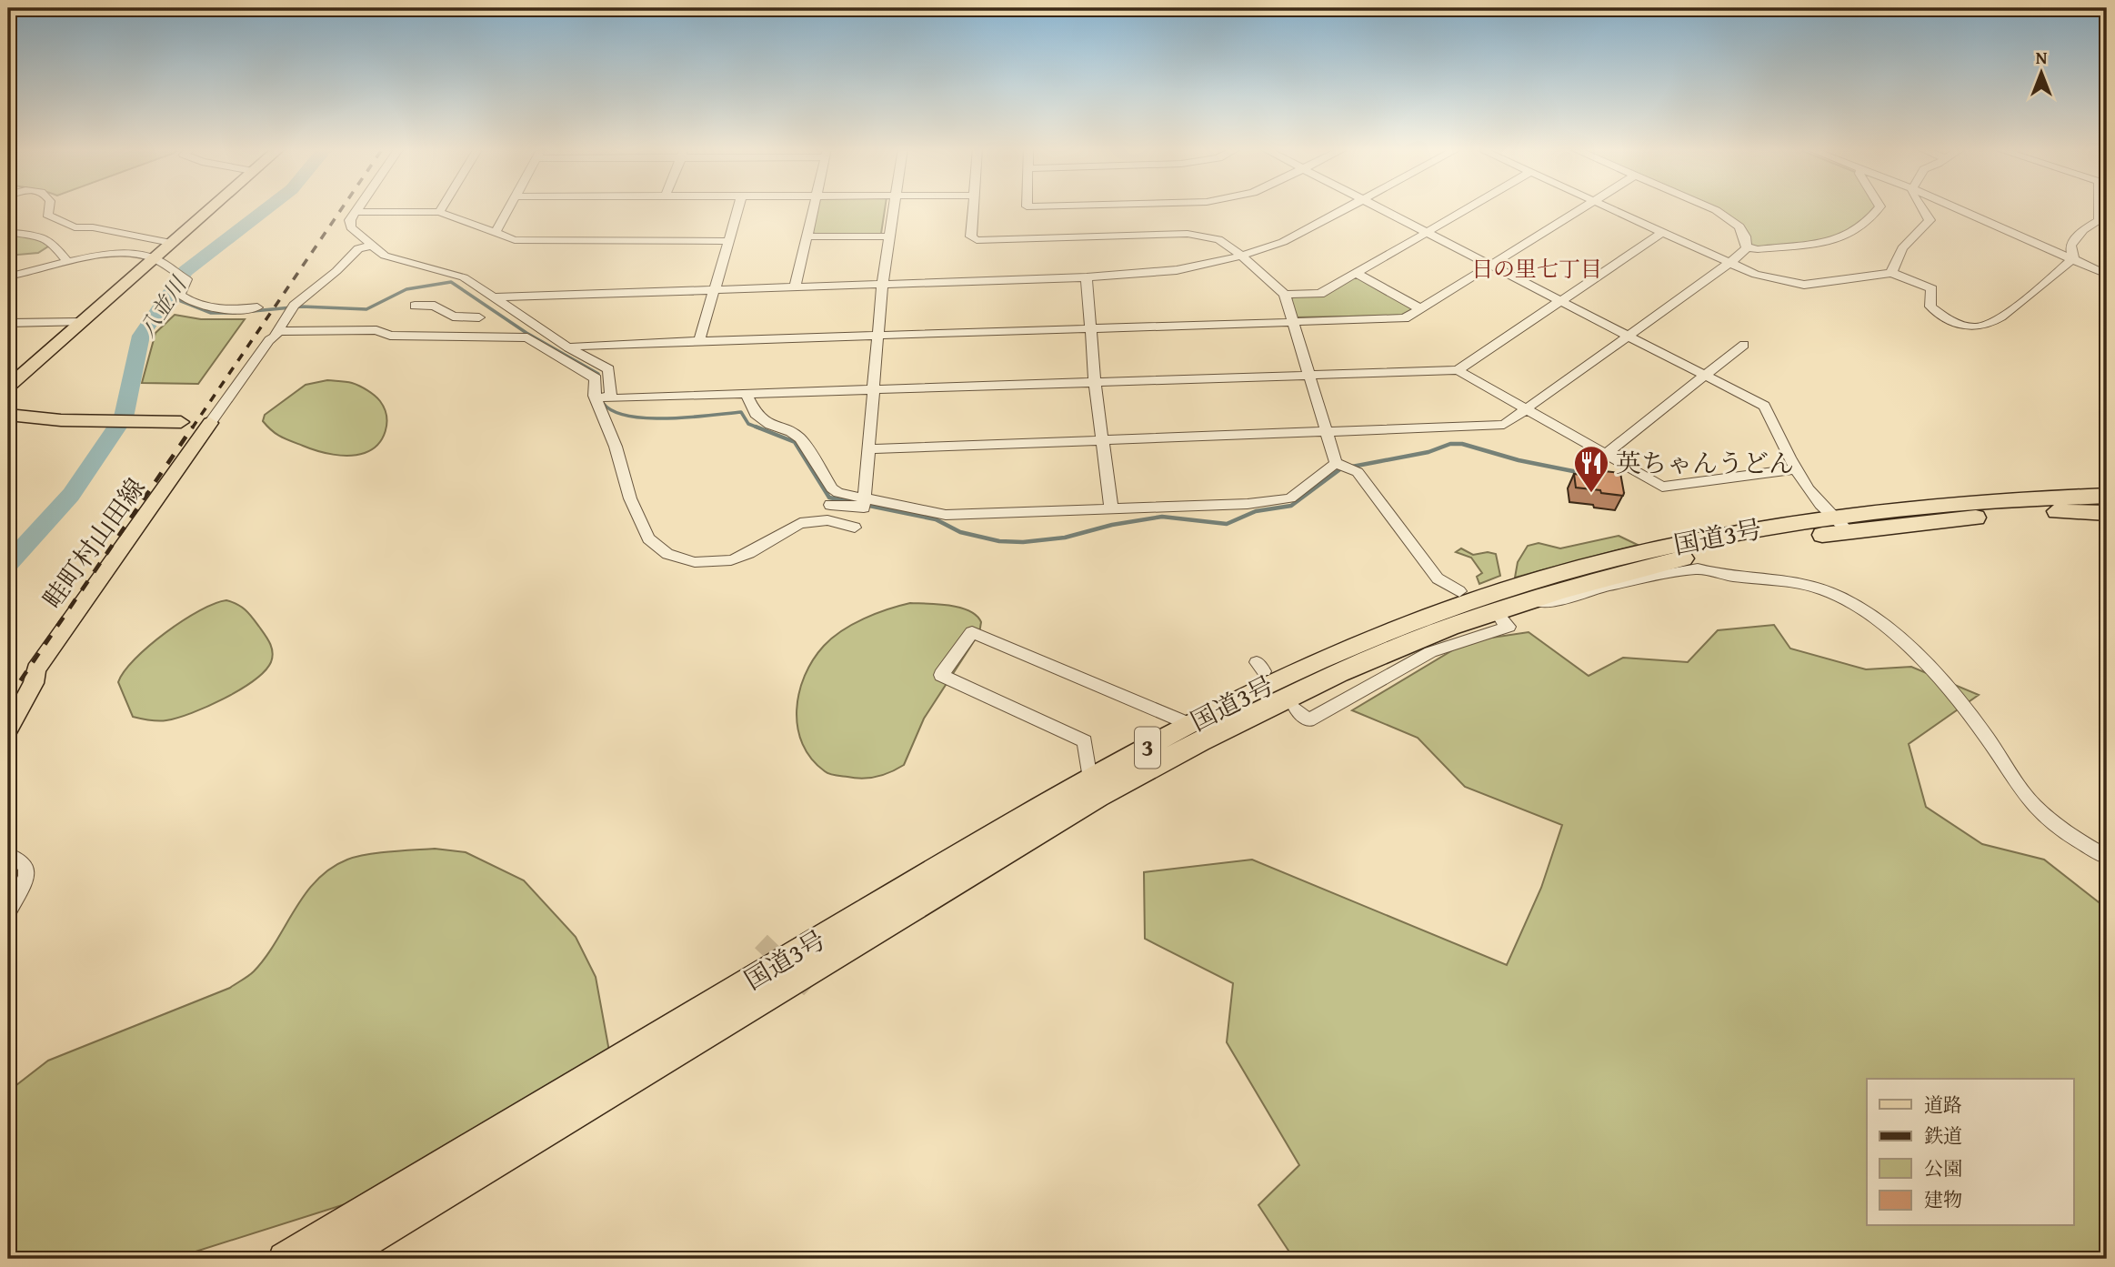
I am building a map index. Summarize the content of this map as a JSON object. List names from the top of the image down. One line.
{"streets":{"highway":["国道3号","3"],"main road":["畦町村山田線"]},"districts":["日の里七丁目"],"water":["八並川"],"places":{"restaurant":["英ちゃんうどん"]},"legend":["道路","鉄道","公園","建物"],"north":"top"}
